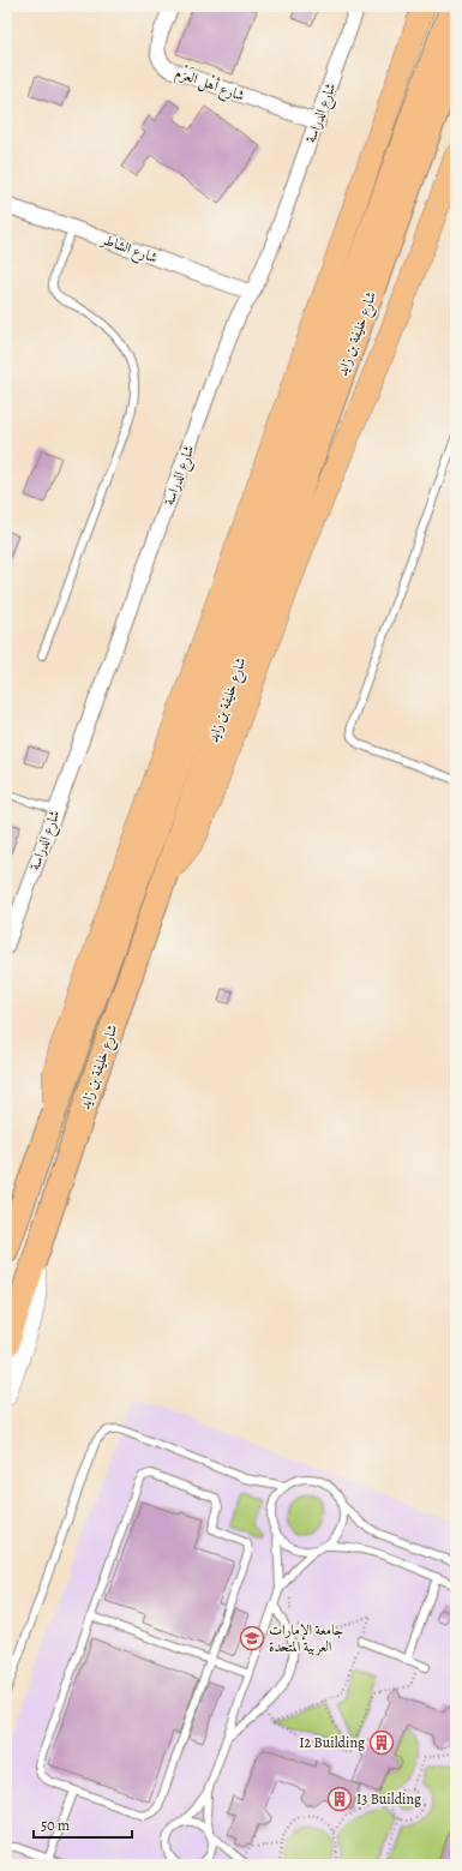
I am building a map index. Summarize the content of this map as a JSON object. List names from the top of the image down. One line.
{"streets":{"highway":["شارع خليفة بن زايد"],"street":["شارع أهْل العَزْم","شارع الدراسة","شارع الشاطر"]},"crossings":[["شارع أهْل العَزْم","شارع الدراسة"],["شارع الدراسة","شارع الشاطر"]],"places":{"school or university":["جامعة الإمارات العربية المتحدة"],"building":["I2 Building","I3 Building"]},"scale_bar":"50 m"}
